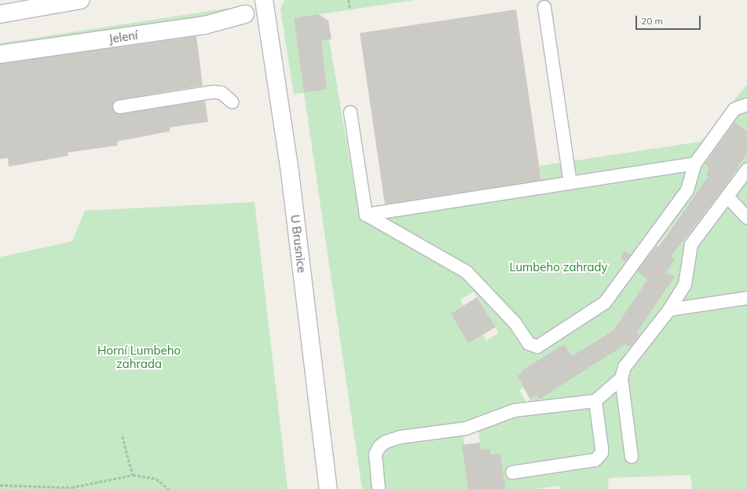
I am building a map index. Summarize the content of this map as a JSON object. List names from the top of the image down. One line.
{"streets":{"street":["Jelení","U Brusnice"]},"parks":["Lumbeho zahrady","Horní Lumbeho zahrada"],"scale_bar":"20 m"}
